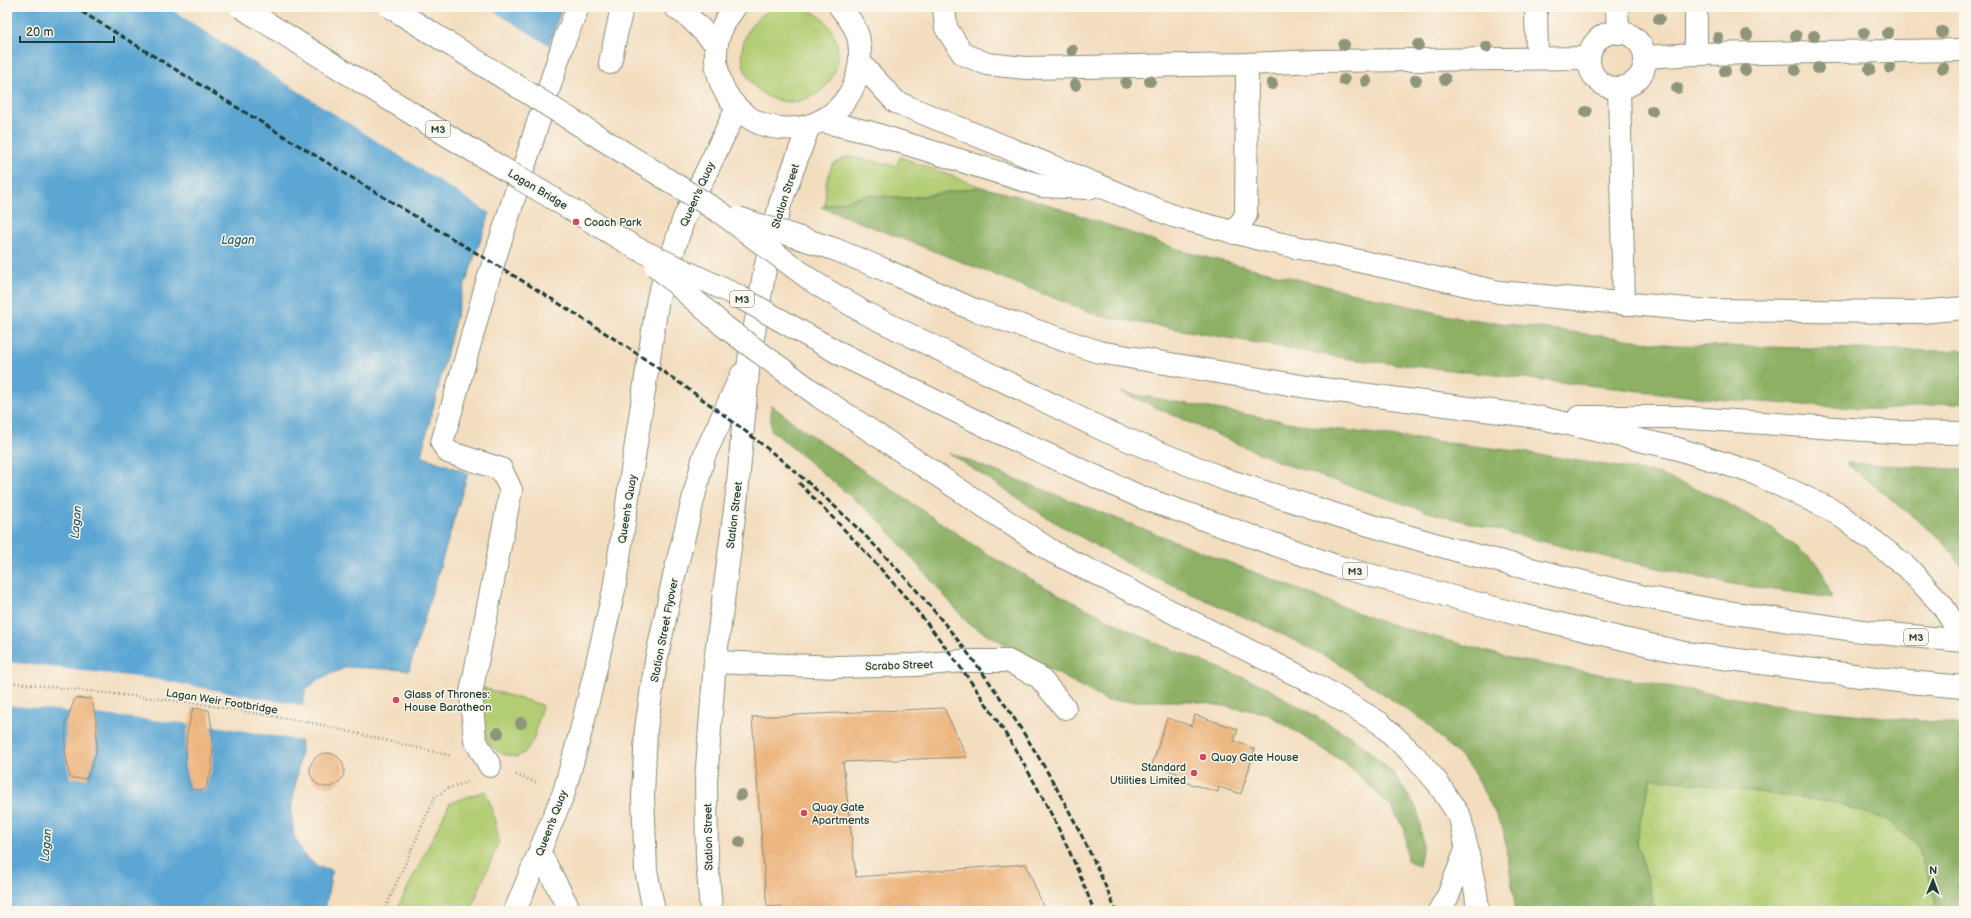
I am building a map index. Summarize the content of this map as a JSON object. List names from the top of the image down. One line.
{"streets":{"main road":["M3","Lagan Bridge","Queen's Quay","Station Street","Station Street Flyover","Scrabo Street"],"path":["Lagan Weir Footbridge"]},"crossings":[["Station Street","Station Street Flyover"],["Station Street","Scrabo Street"]],"water":["Lagan"],"places":["Coach Park","Glass of Thrones: House Baratheon","Quay Gate House","Standard Utilities Limited","Quay Gate Apartments"],"scale_bar":"20 m","north":"top"}
